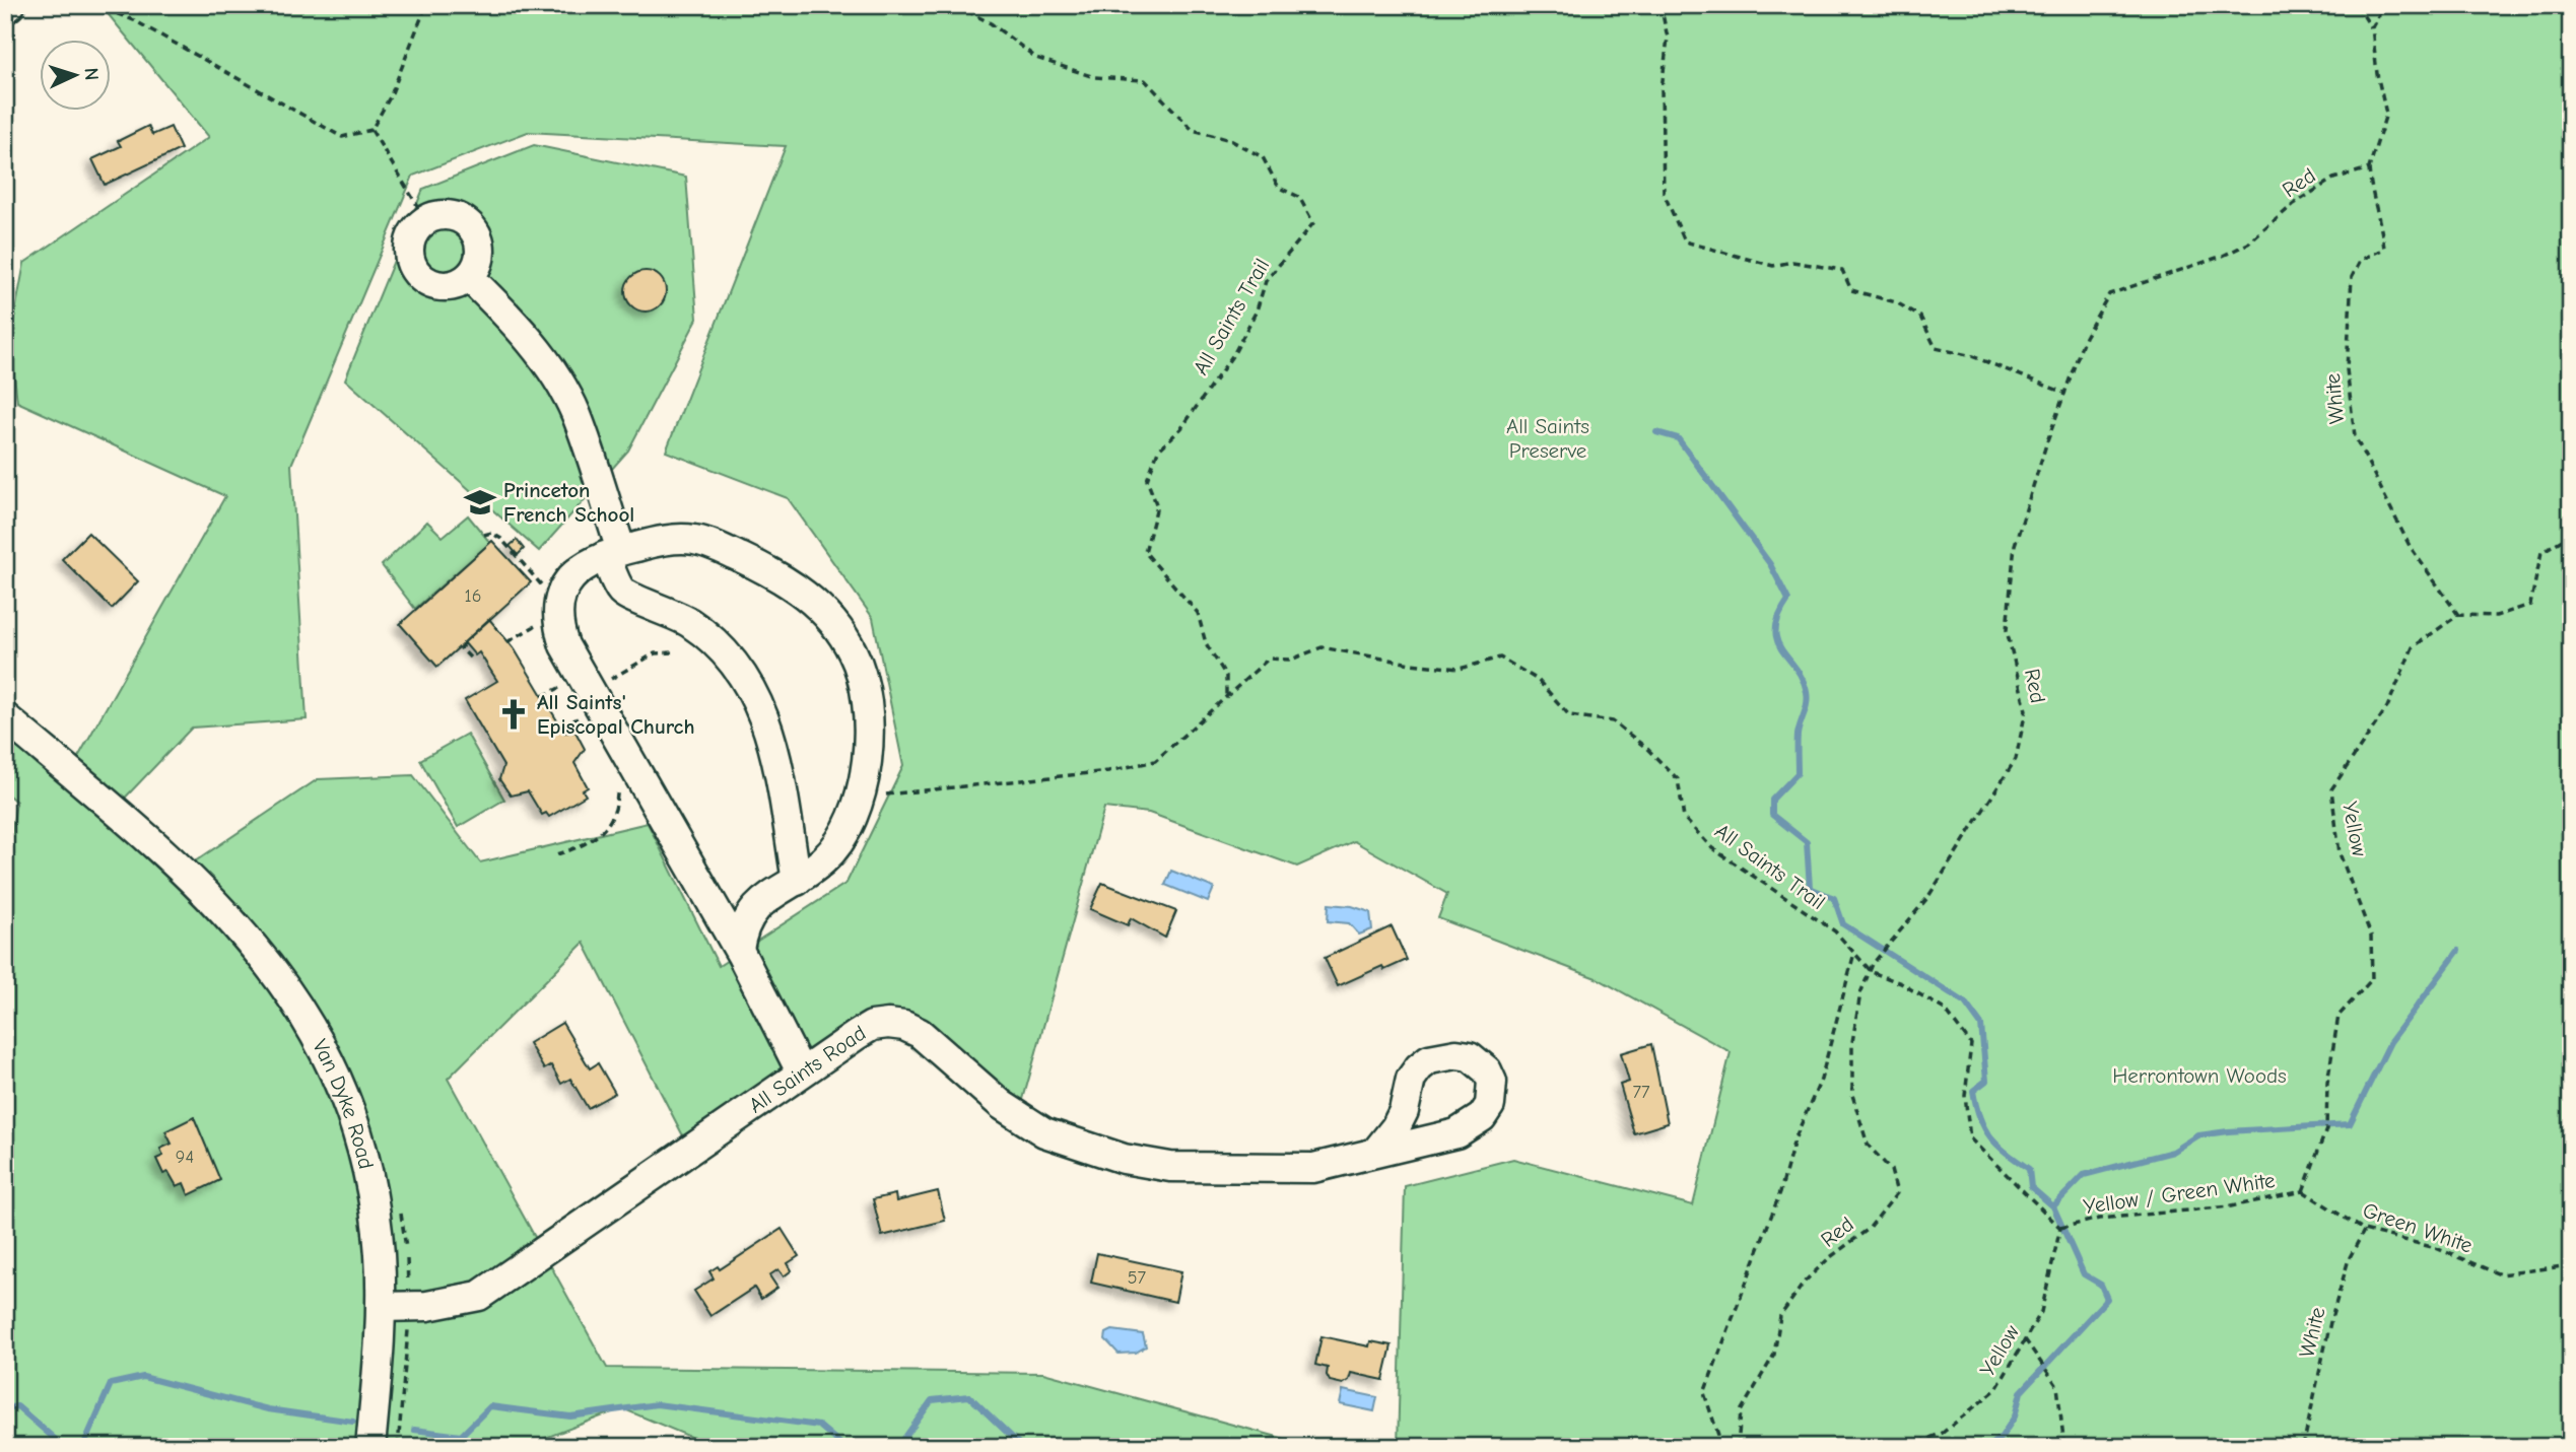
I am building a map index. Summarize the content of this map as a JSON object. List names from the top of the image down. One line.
{"streets":{"street":["All Saints Road","Van Dyke Road"],"path":["Red","All Saints Trail","White","Yellow","Yellow / Green White","Green White"]},"crossings":[["Red","All Saints Trail"],["Red","White"],["White","Yellow"],["White","Green White"],["Yellow","Yellow / Green White"],["Yellow","Green White"],["All Saints Road","Van Dyke Road"],["Yellow / Green White","Green White"]],"parks":["All Saints Preserve","Herrontown Woods"],"places":{"school or university":["Princeton French School"],"church":["All Saints' Episcopal Church"]},"house_numbers":["16","77","94","57"],"north":"right"}
